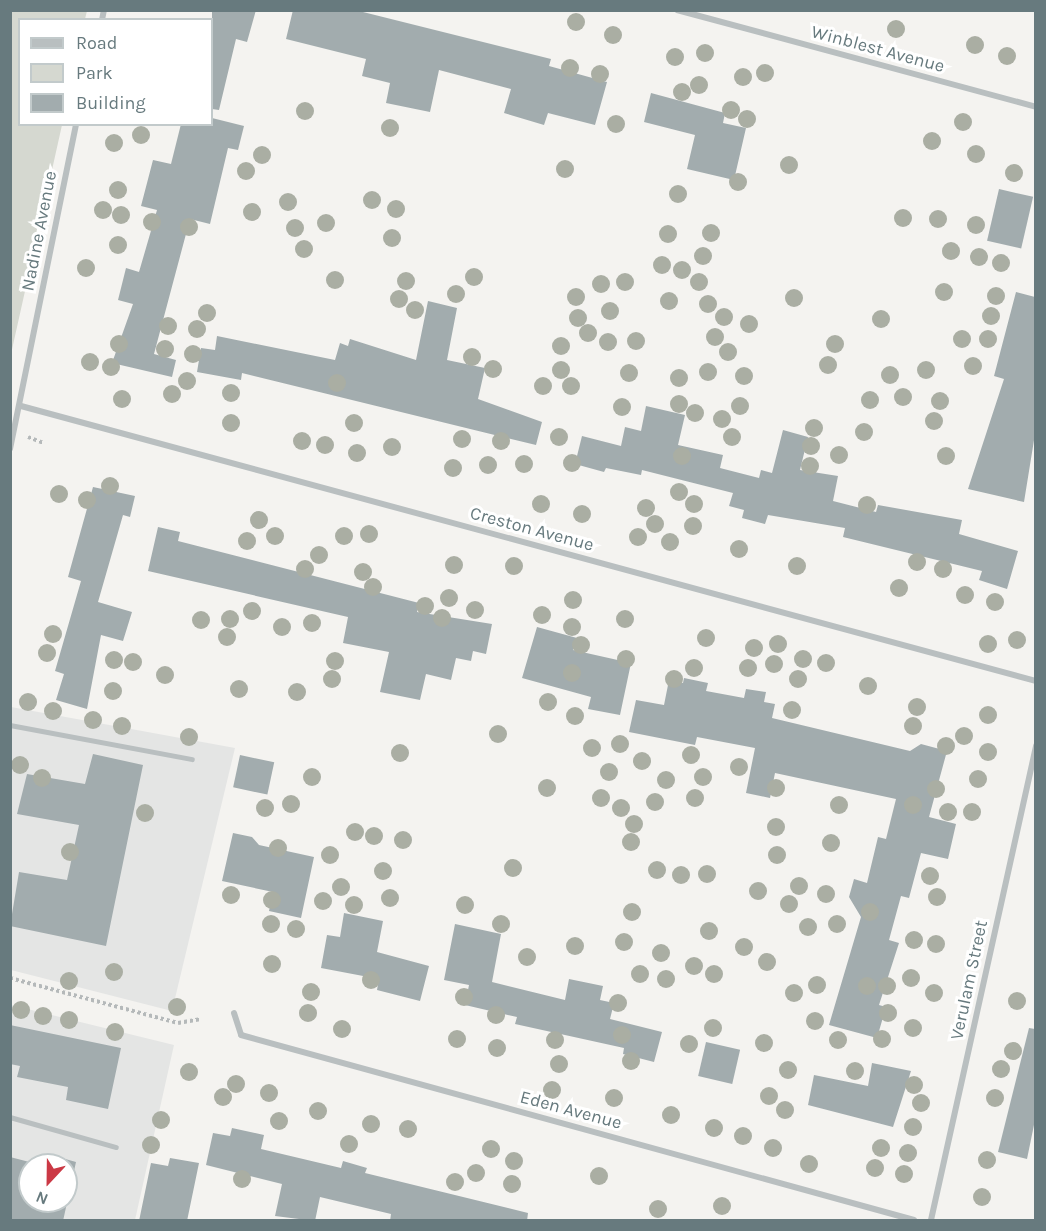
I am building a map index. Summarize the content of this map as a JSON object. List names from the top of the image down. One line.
{"streets":{"street":["Winblest Avenue","Nadine Avenue","Creston Avenue","Verulam Street","Eden Avenue"]},"crossings":[["Nadine Avenue","Creston Avenue"]],"legend":["Road","Park","Building"],"north":"bottom"}
